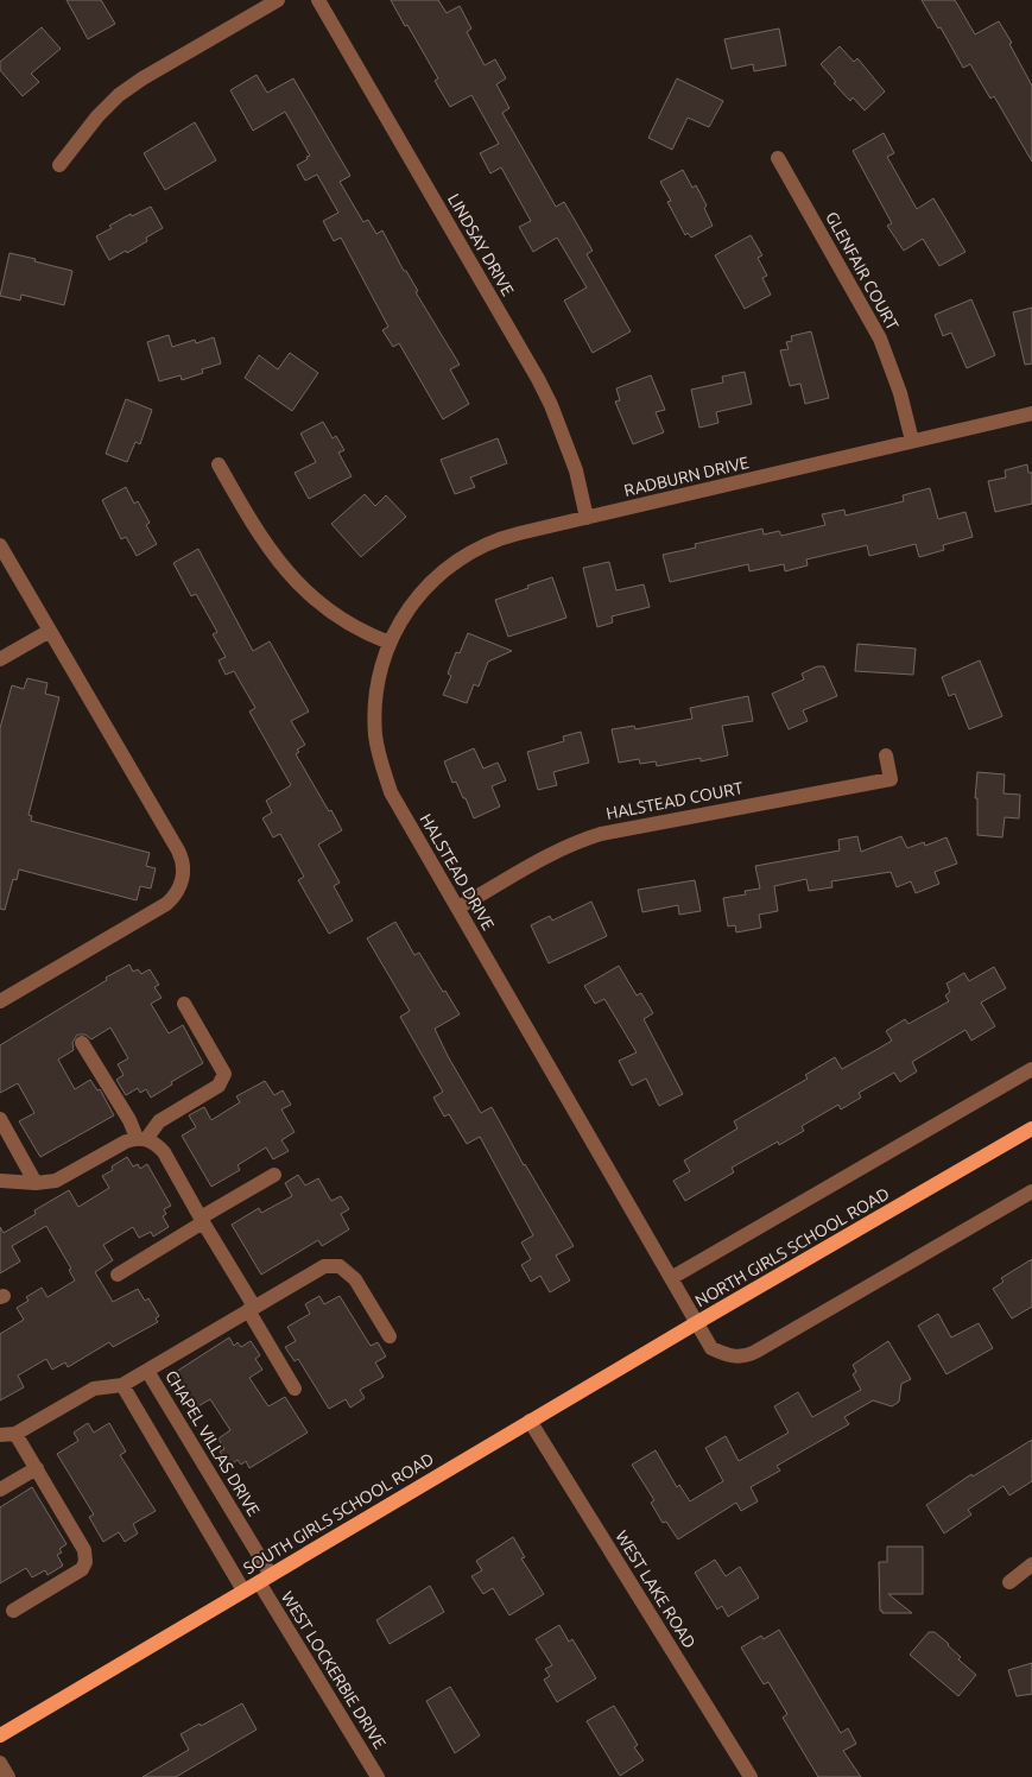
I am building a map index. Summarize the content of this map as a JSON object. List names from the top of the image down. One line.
{"streets":{"main road":["NORTH GIRLS SCHOOL ROAD","SOUTH GIRLS SCHOOL ROAD"],"street":["LINDSAY DRIVE","GLENFAIR COURT","RADBURN DRIVE","HALSTEAD COURT","HALSTEAD DRIVE","CHAPEL VILLAS DRIVE","WEST LAKE ROAD","WEST LOCKERBIE DRIVE"]},"crossings":[["LINDSAY DRIVE","RADBURN DRIVE"],["GLENFAIR COURT","RADBURN DRIVE"],["RADBURN DRIVE","HALSTEAD DRIVE"],["HALSTEAD COURT","HALSTEAD DRIVE"],["HALSTEAD DRIVE","NORTH GIRLS SCHOOL ROAD"],["HALSTEAD DRIVE","SOUTH GIRLS SCHOOL ROAD"],["NORTH GIRLS SCHOOL ROAD","SOUTH GIRLS SCHOOL ROAD"],["CHAPEL VILLAS DRIVE","SOUTH GIRLS SCHOOL ROAD"],["CHAPEL VILLAS DRIVE","WEST LOCKERBIE DRIVE"],["SOUTH GIRLS SCHOOL ROAD","WEST LAKE ROAD"],["SOUTH GIRLS SCHOOL ROAD","WEST LOCKERBIE DRIVE"]]}
